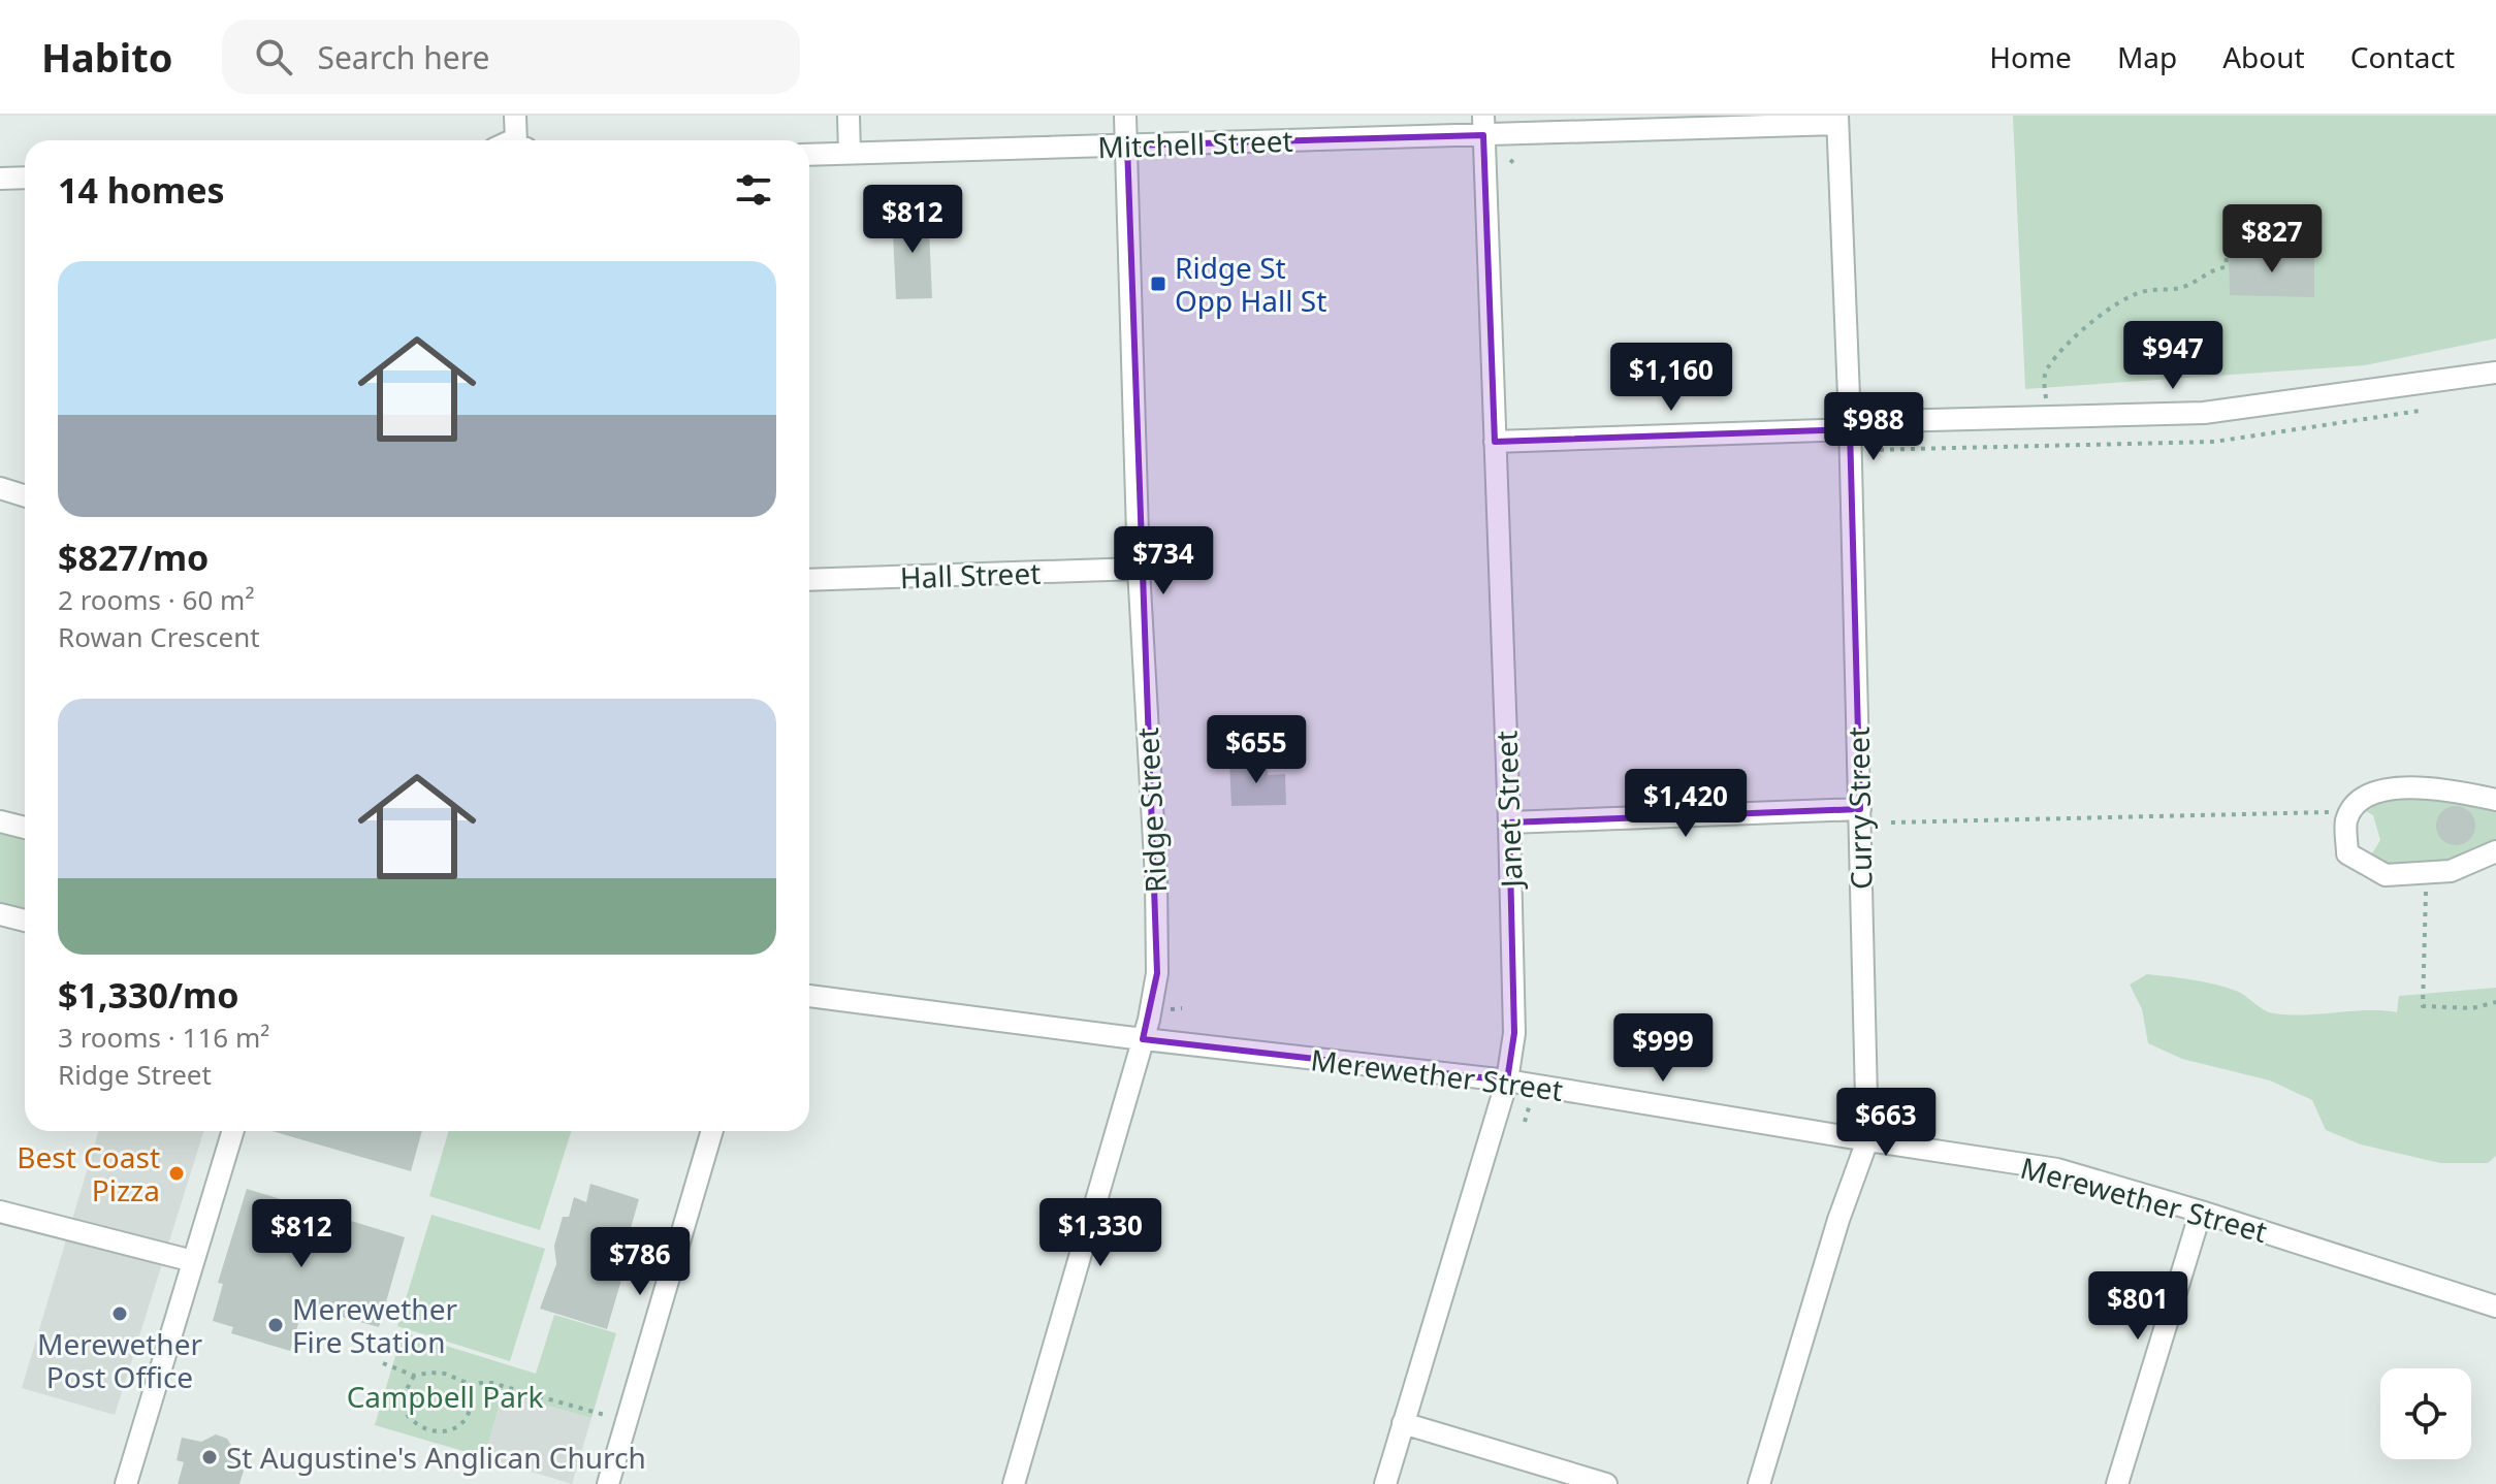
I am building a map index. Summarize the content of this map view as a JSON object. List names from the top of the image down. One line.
{"streets":{"street":["Mitchell Street","Hall Street","Curry Street","Janet Street","Ridge Street","Merewether Street"]},"crossings":[["Mitchell Street","Curry Street"],["Mitchell Street","Janet Street"],["Mitchell Street","Ridge Street"],["Hall Street","Ridge Street"],["Curry Street","Merewether Street"],["Janet Street","Merewether Street"],["Ridge Street","Merewether Street"]],"parks":["Campbell Park"],"places":{"transit":["Ridge St Opp Hall St"],"other":["Best Coast Pizza","Merewether Post Office","Merewether Fire Station","St Augustine's Anglican Church"]},"page":{"header":"Habito","search":"Search here","nav":["Home","Map","About","Contact"],"heading":"14 homes","price":["$812","$827","$947","$1,160","$988","$734","$655","$1,420","$999","$663","$1,330","$812","$786","$801"],"list":[{"name":"$827/mo","note":"2 rooms · 60 m² · Rowan Crescent"},{"name":"$1,330/mo","note":"3 rooms · 116 m² · Ridge Street"}]}}
